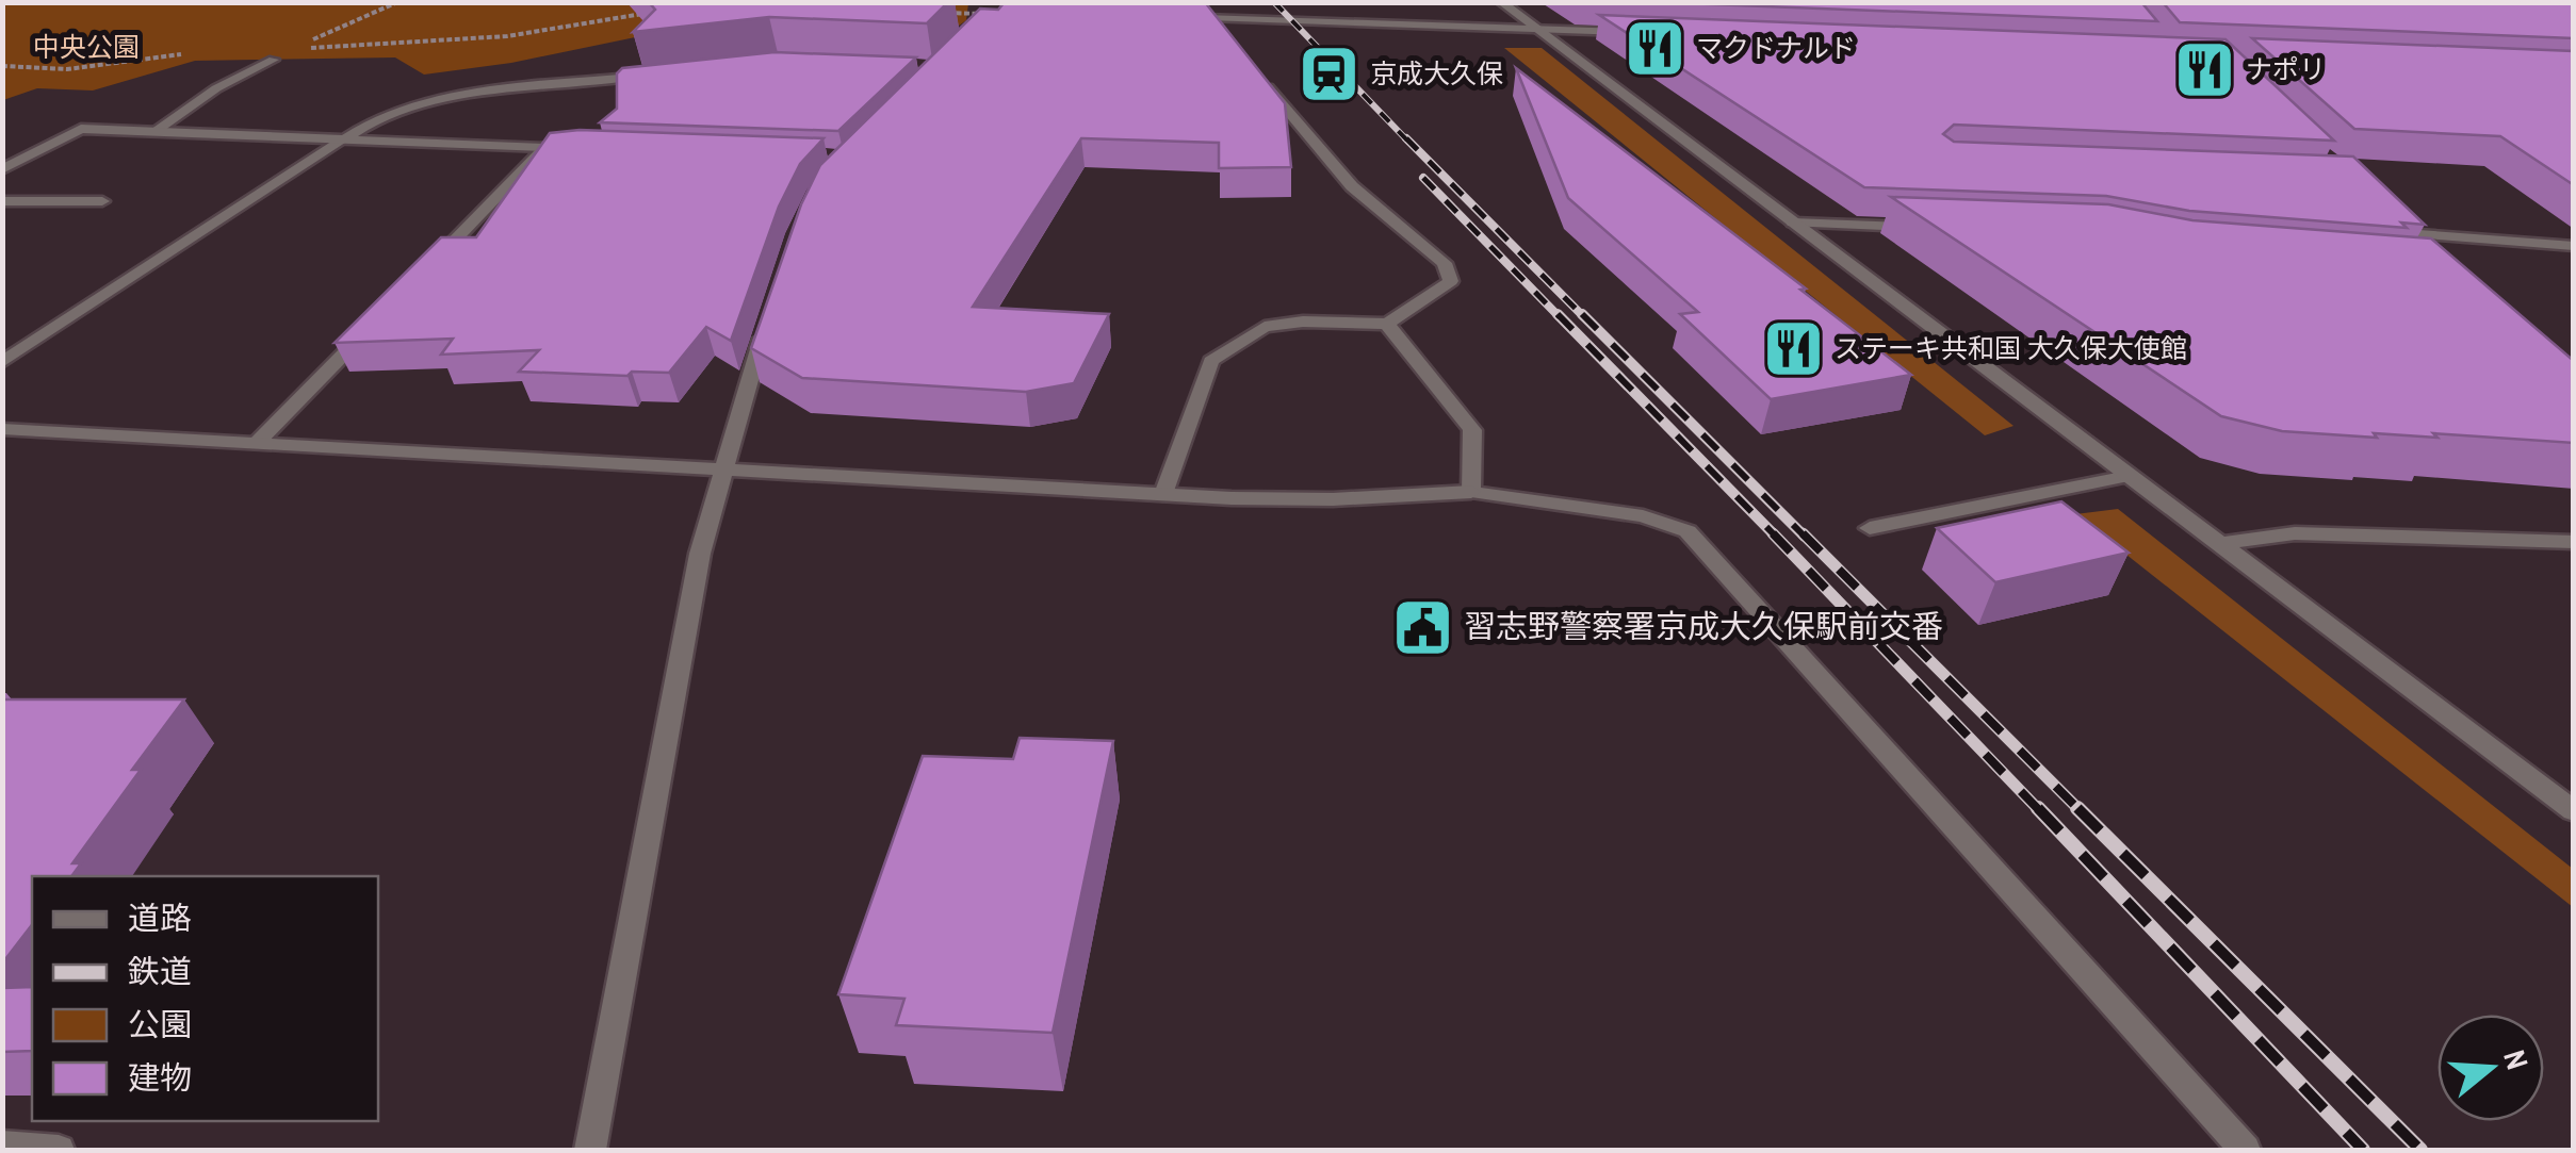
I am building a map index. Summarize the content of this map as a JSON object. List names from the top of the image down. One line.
{"parks":["中央公園"],"places":{"restaurant":["マクドナルド","ナポリ","ステーキ共和国 大久保大使館"],"station":["京成大久保"],"public building":["習志野警察署京成大久保駅前交番"]},"legend":["道路","鉄道","公園","建物"],"north":"right"}
